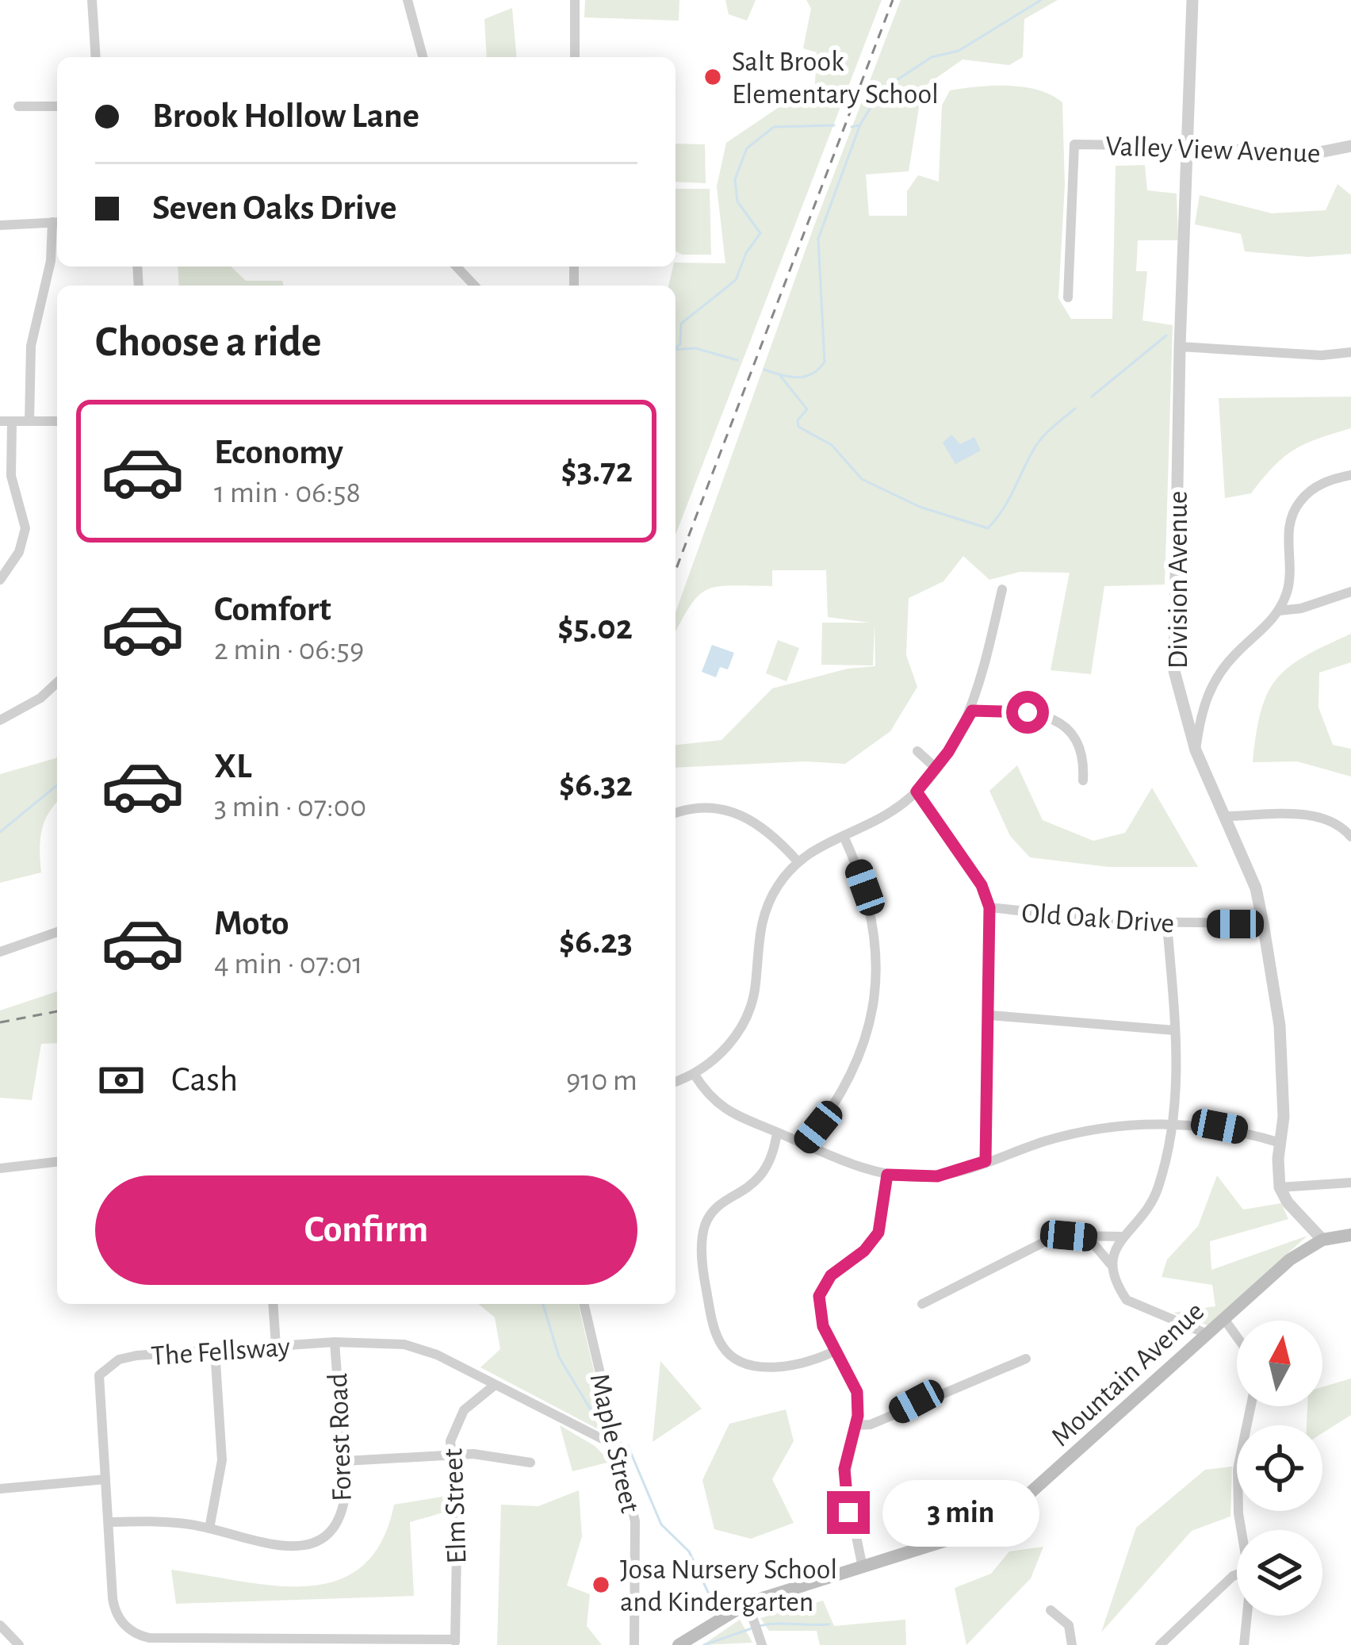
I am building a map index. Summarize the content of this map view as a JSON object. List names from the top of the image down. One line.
{"streets":{"main road":["Mountain Avenue"],"street":["Valley View Avenue","Division Avenue","Old Oak Drive","The Fellsway","Forest Road","Maple Street","Elm Street"]},"crossings":[["Valley View Avenue","Division Avenue"],["Division Avenue","Old Oak Drive"],["The Fellsway","Forest Road"],["The Fellsway","Maple Street"],["The Fellsway","Elm Street"]],"places":["Salt Brook Elementary School","Josa Nursery School and Kindergarten"],"north":"top","page":{"banner":["Brook Hollow Lane","Seven Oaks Drive"],"heading":"Choose a ride","list":[{"name":"Economy","note":"1 min · 06:58","value":"$3.72"},{"name":"Comfort","note":"2 min · 06:59","value":"$5.02"},{"name":"XL","note":"3 min · 07:00","value":"$6.32"},{"name":"Moto","note":"4 min · 07:01","value":"$6.23"}],"pay":["Cash","910 m"],"buttons":"Confirm","bubble":"3 min"}}
